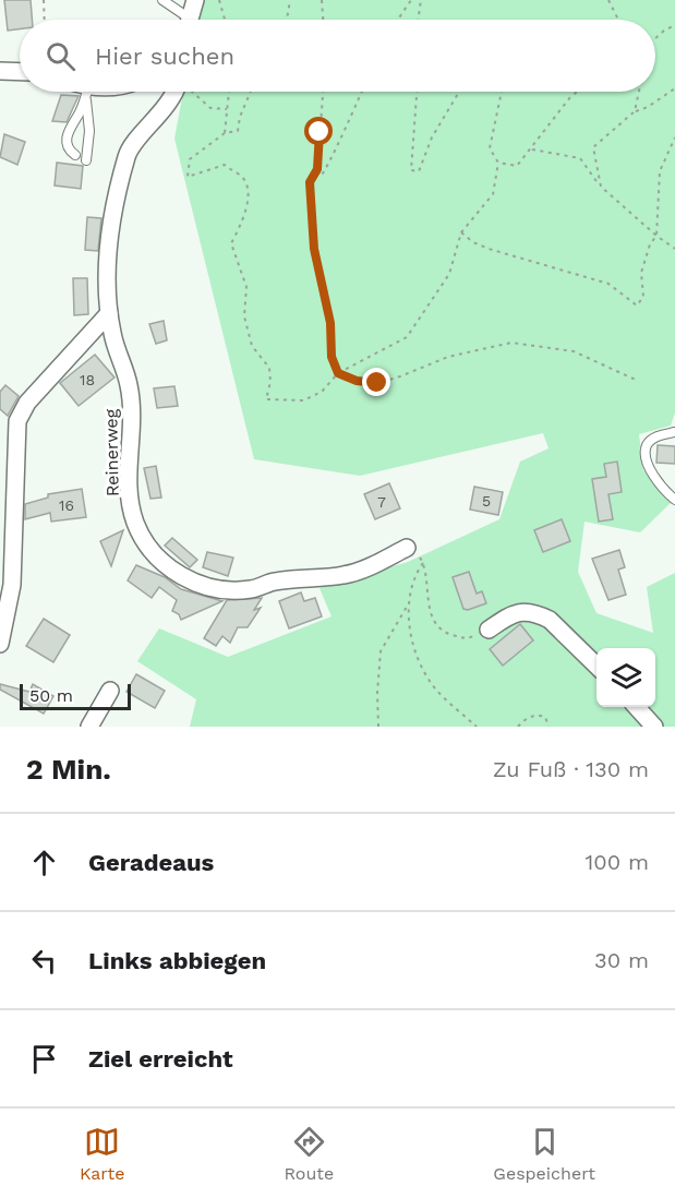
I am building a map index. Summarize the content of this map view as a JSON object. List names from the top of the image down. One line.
{"streets":{"street":["Reinerweg"]},"house_numbers":["18","5","7","16"],"scale_bar":"50 m","page":{"search":"Hier suchen","scale":"50 m","heading":["2 Min.","Zu Fuß · 130 m"],"list":[["Geradeaus","100 m"],["Links abbiegen","30 m"],"Ziel erreicht"],"nav":["Karte","Route","Gespeichert"]}}
